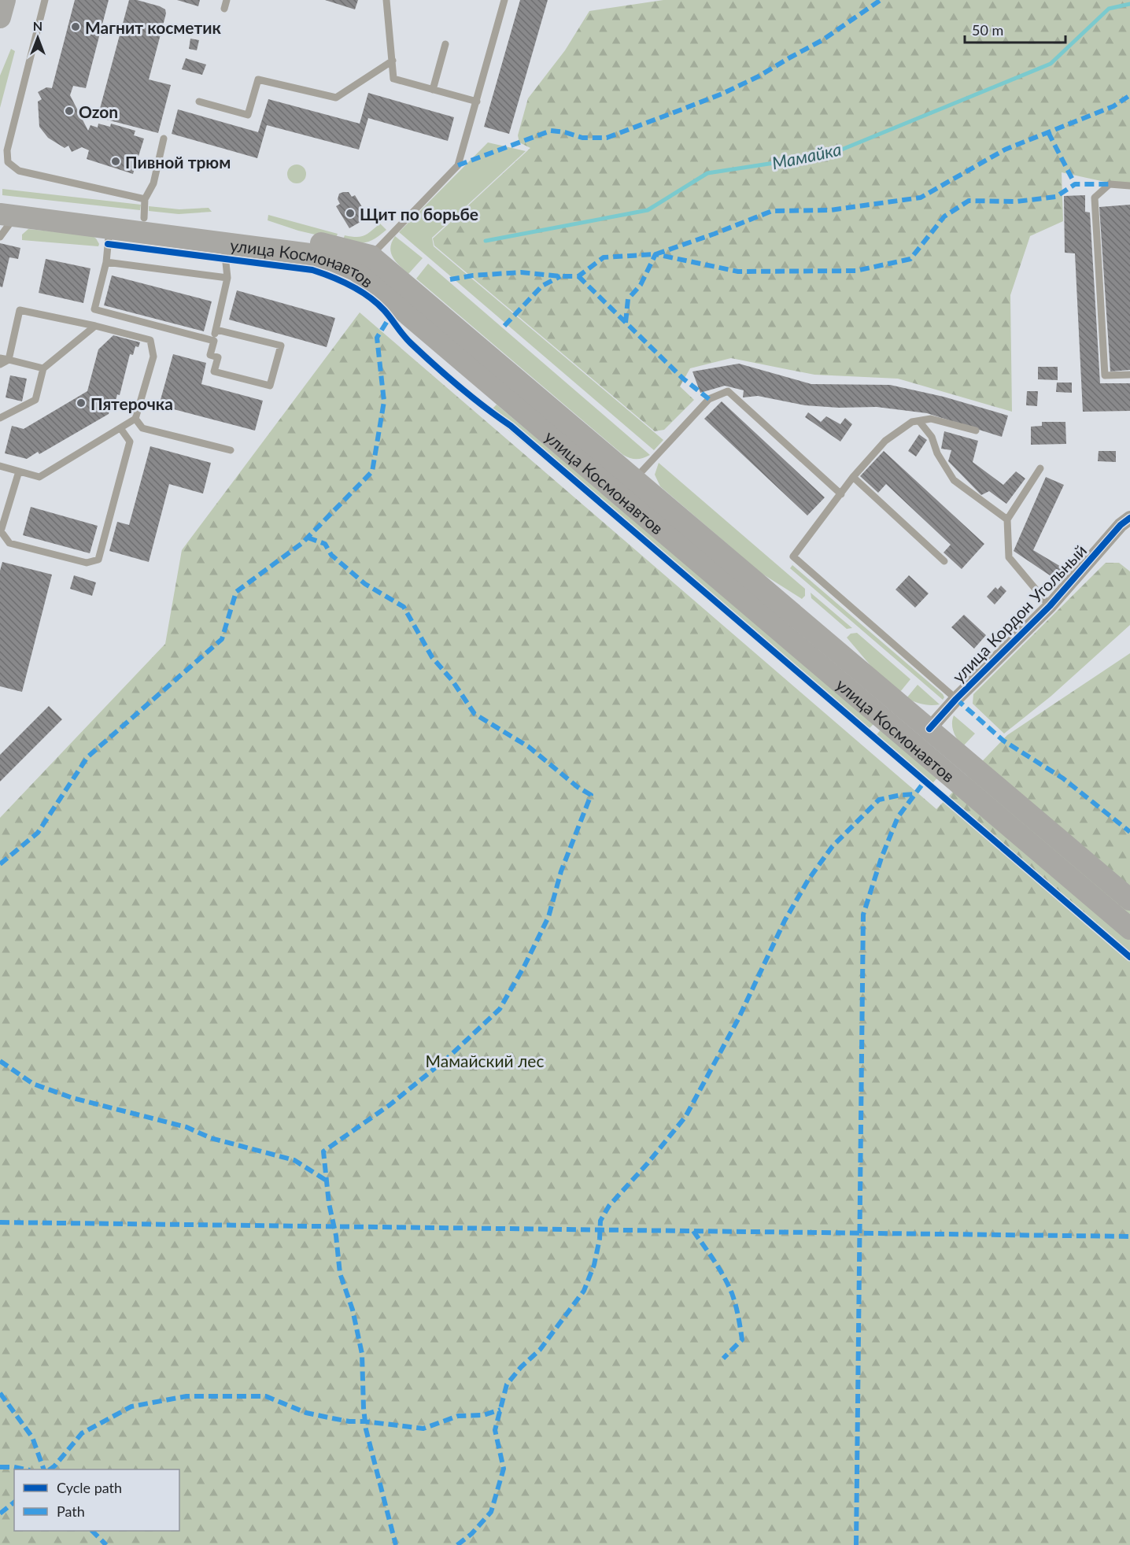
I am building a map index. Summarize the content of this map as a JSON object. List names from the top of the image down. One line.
{"streets":{"main road":["улица Космонавтов"],"street":["улица Кордон Угольный"]},"crossings":[["улица Космонавтов","улица Кордон Угольный"]],"water":["Мамайка"],"parks":["Мамайский лес"],"places":["Магнит косметик","Ozon","Пивной трюм","Щит по борьбе","Пятерочка"],"legend":["Cycle path","Path"],"scale_bar":"50 m","north":"top"}
